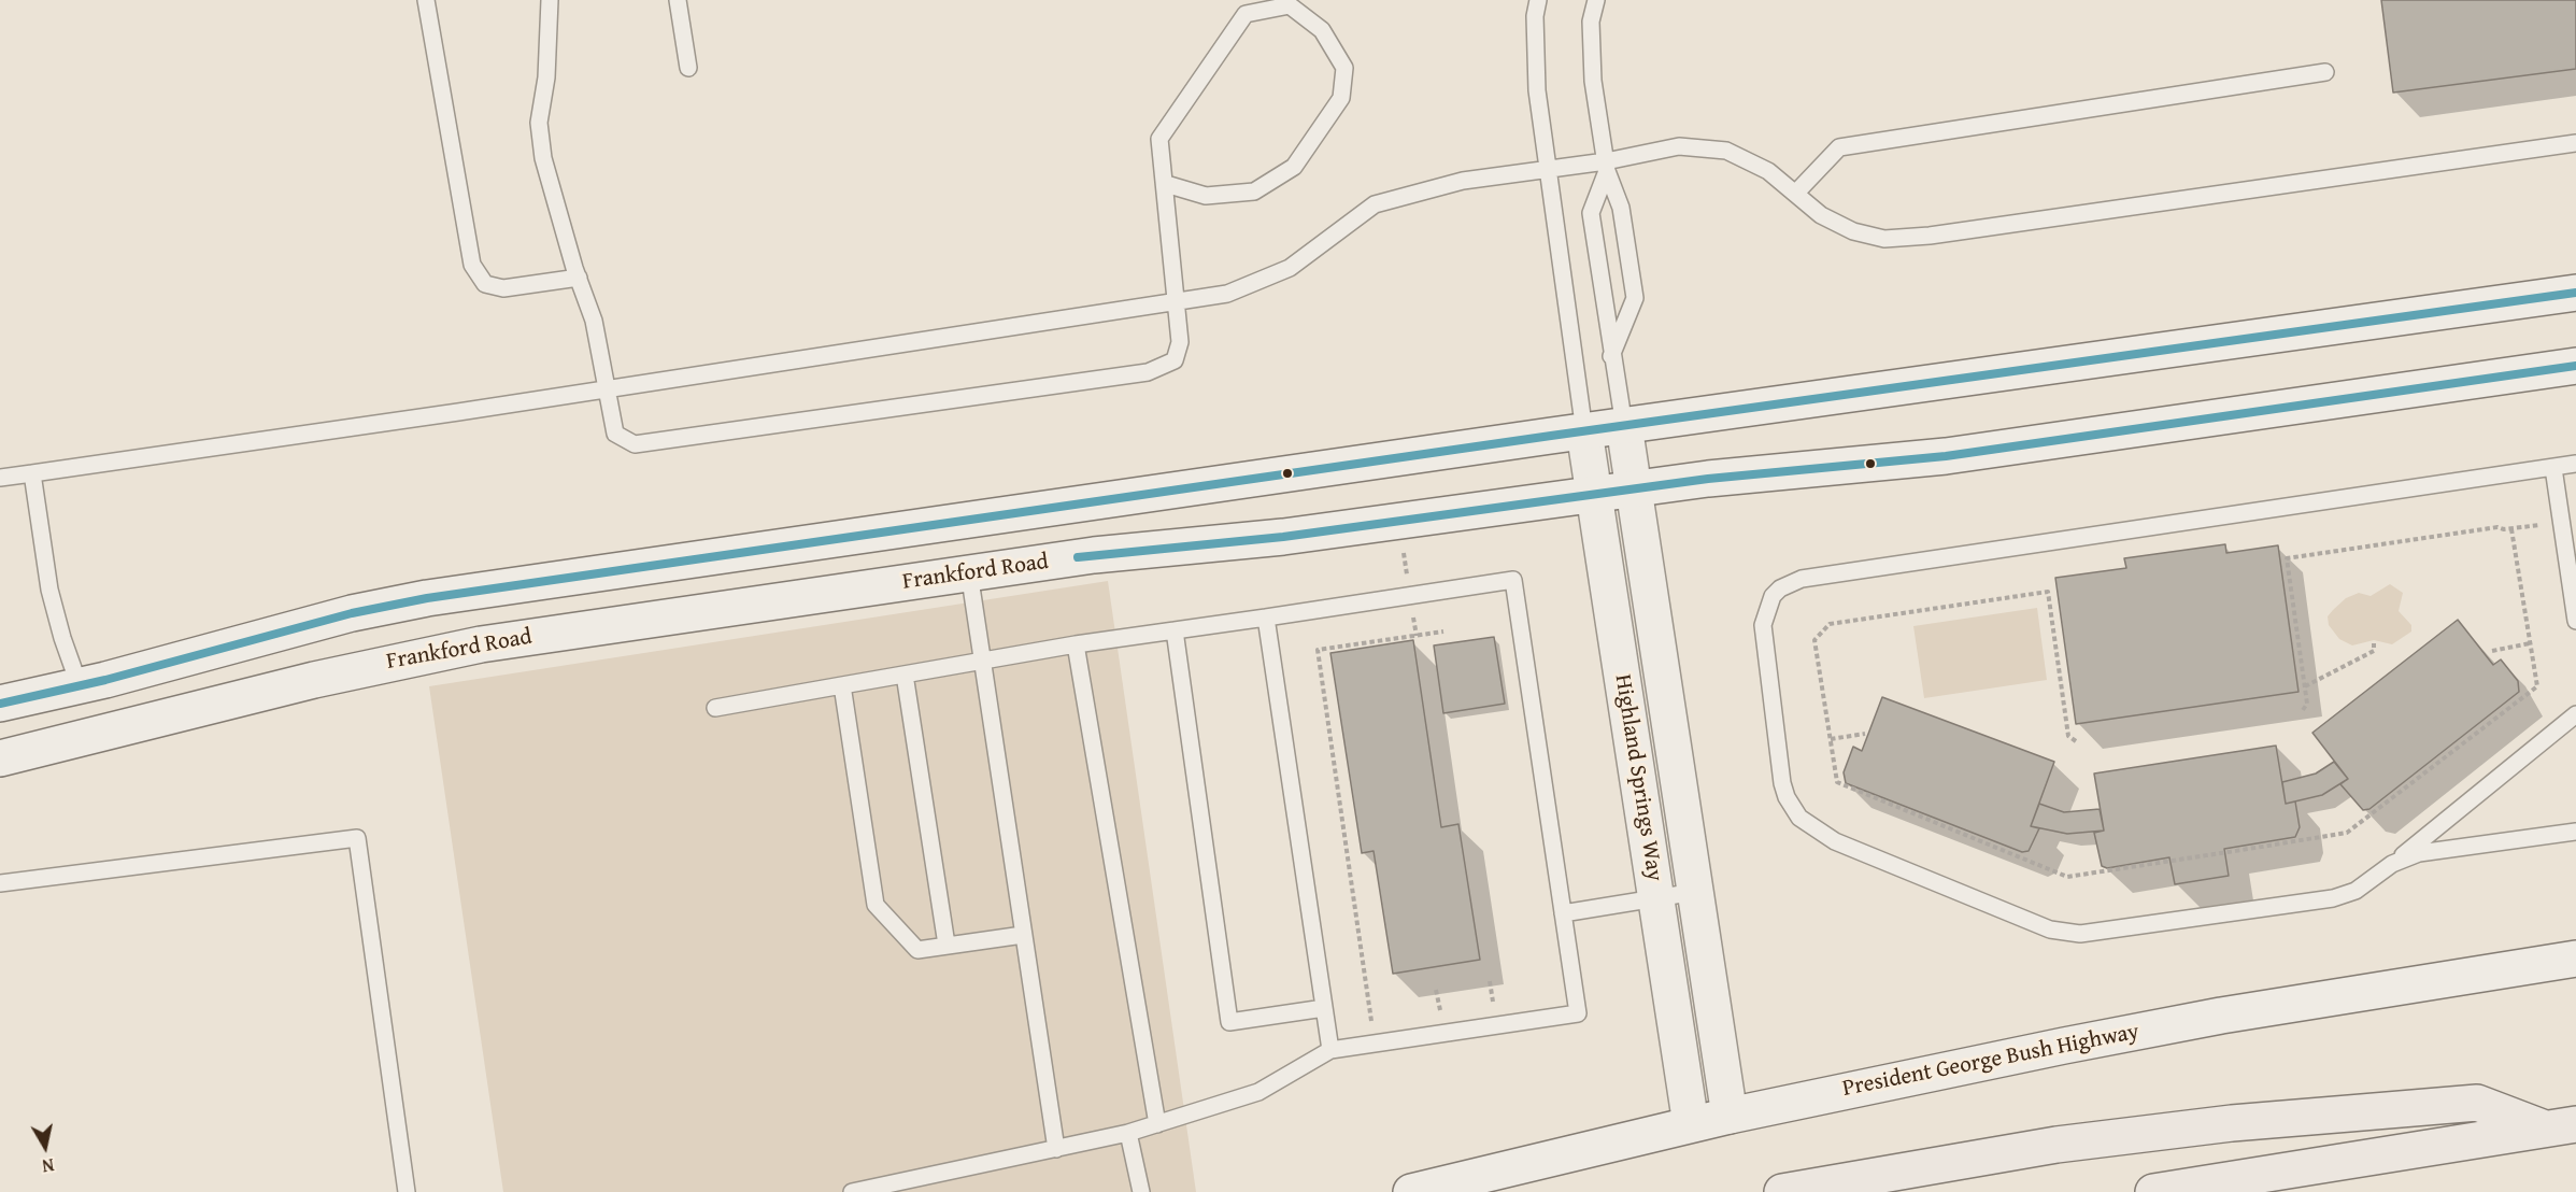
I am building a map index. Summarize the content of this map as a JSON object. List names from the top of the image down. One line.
{"streets":{"main road":["Frankford Road","Highland Springs Way","President George Bush Highway"]},"crossings":[["Frankford Road","Highland Springs Way"],["Highland Springs Way","President George Bush Highway"]],"north":"bottom"}
